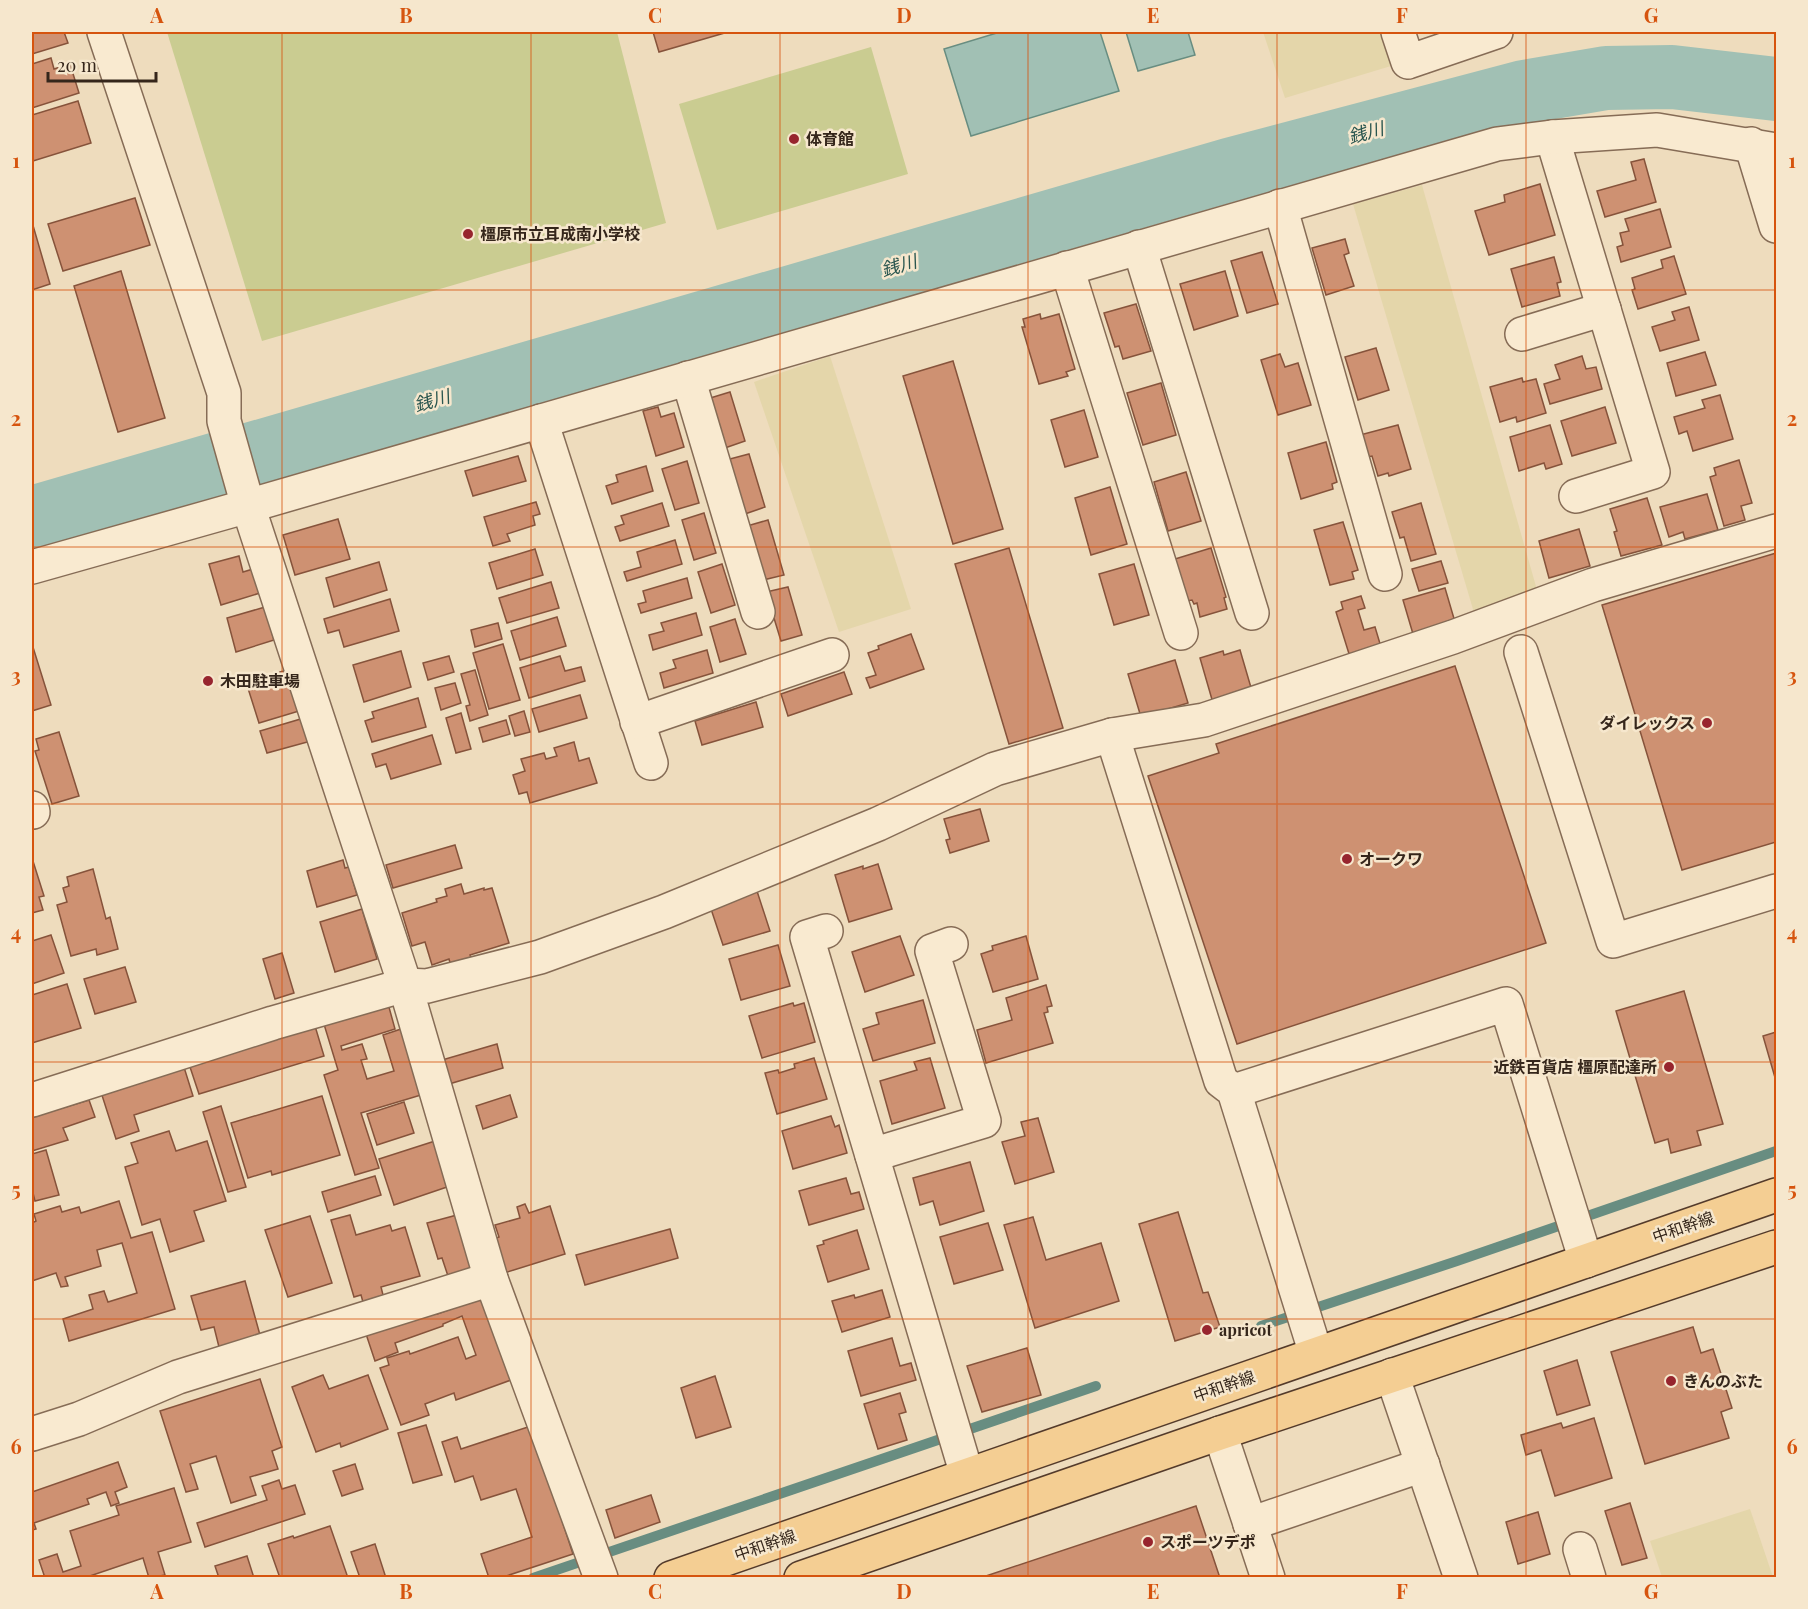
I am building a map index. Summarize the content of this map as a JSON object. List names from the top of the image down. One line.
{"streets":{"main road":["中和幹線"]},"water":["銭川"],"places":["体育館","橿原市立耳成南小学校","木田駐車場","ダイレックス","オークワ","近鉄百貨店 橿原配達所","apricot","きんのぶた","スポーツデポ"],"scale_bar":"20 m","grid":{"columns":["A","B","C","D","E","F","G"],"rows":["1","2","3","4","5","6"]}}
